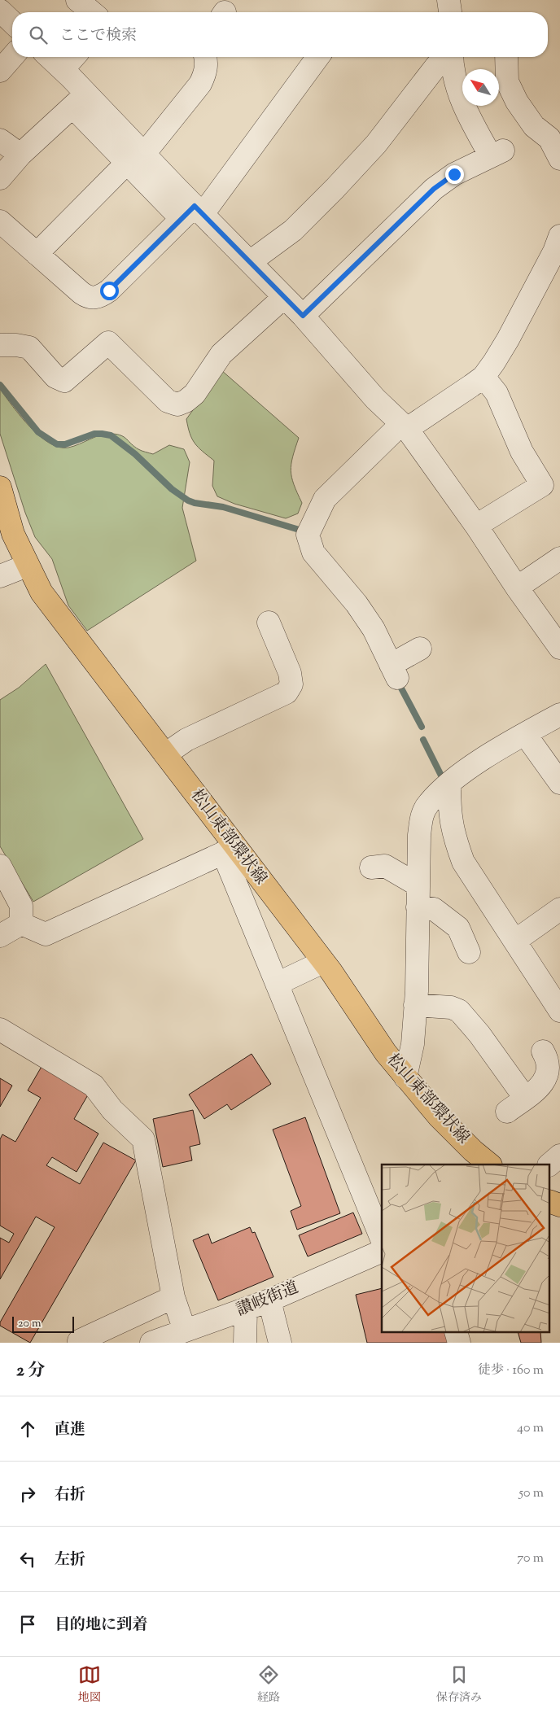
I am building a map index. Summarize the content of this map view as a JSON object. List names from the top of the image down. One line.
{"streets":{"main road":["松山東部環状線"],"street":["讃岐街道"]},"scale_bar":"20 m","north":"top left","page":{"search":"ここで検索","scale":"20 m","heading":["2 分","徒歩 · 160 m"],"list":[["直進","40 m"],["右折","50 m"],["左折","70 m"],"目的地に到着"],"nav":["地図","経路","保存済み"]}}
